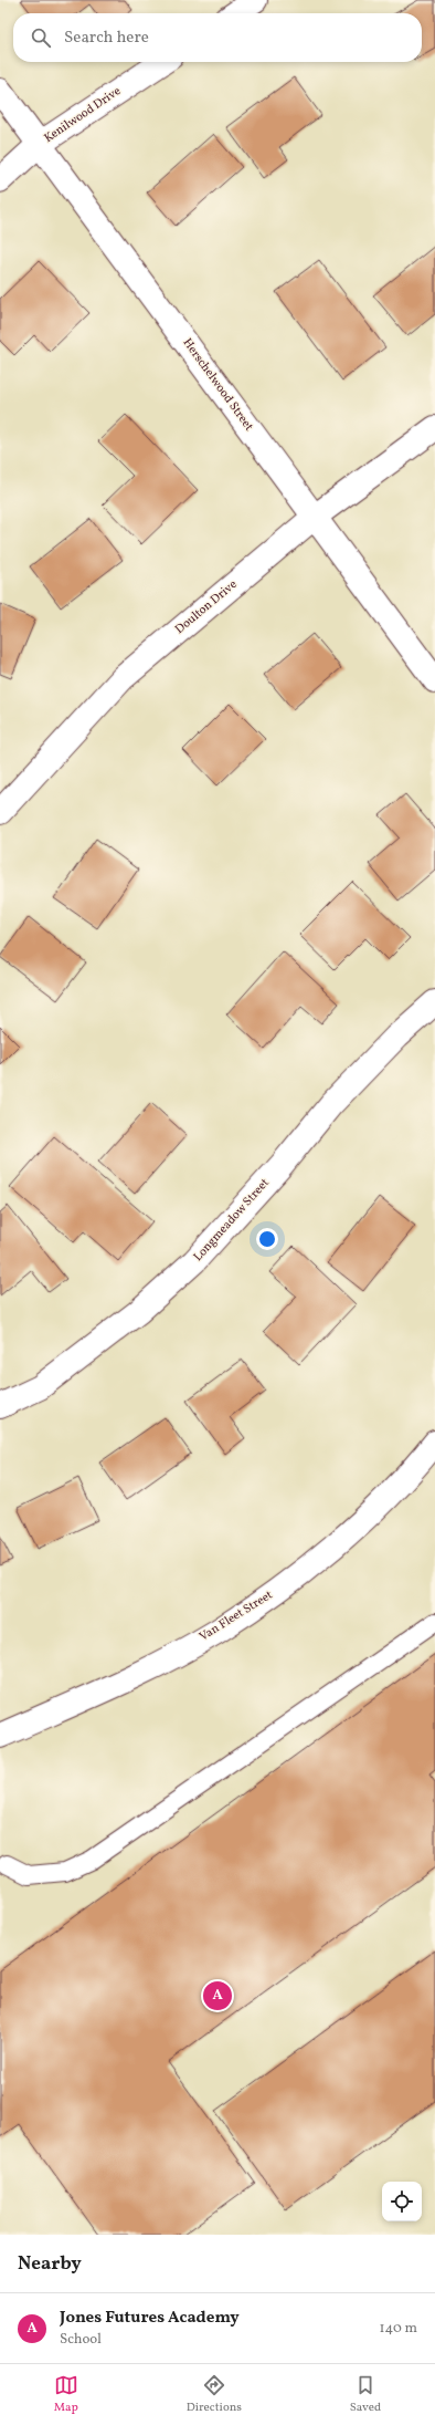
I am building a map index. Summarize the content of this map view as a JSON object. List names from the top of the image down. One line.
{"streets":{"street":["Kenilwood Drive","Herschelwood Street","Doulton Drive","Longmeadow Street","Van Fleet Street"]},"crossings":[["Kenilwood Drive","Herschelwood Street"],["Herschelwood Street","Doulton Drive"]],"page":{"search":"Search here","pins":"A","heading":"Nearby","list":[{"mark":"A","name":"Jones Futures Academy","note":"School","value":"140 m"}],"nav":["Map","Directions","Saved"]}}
